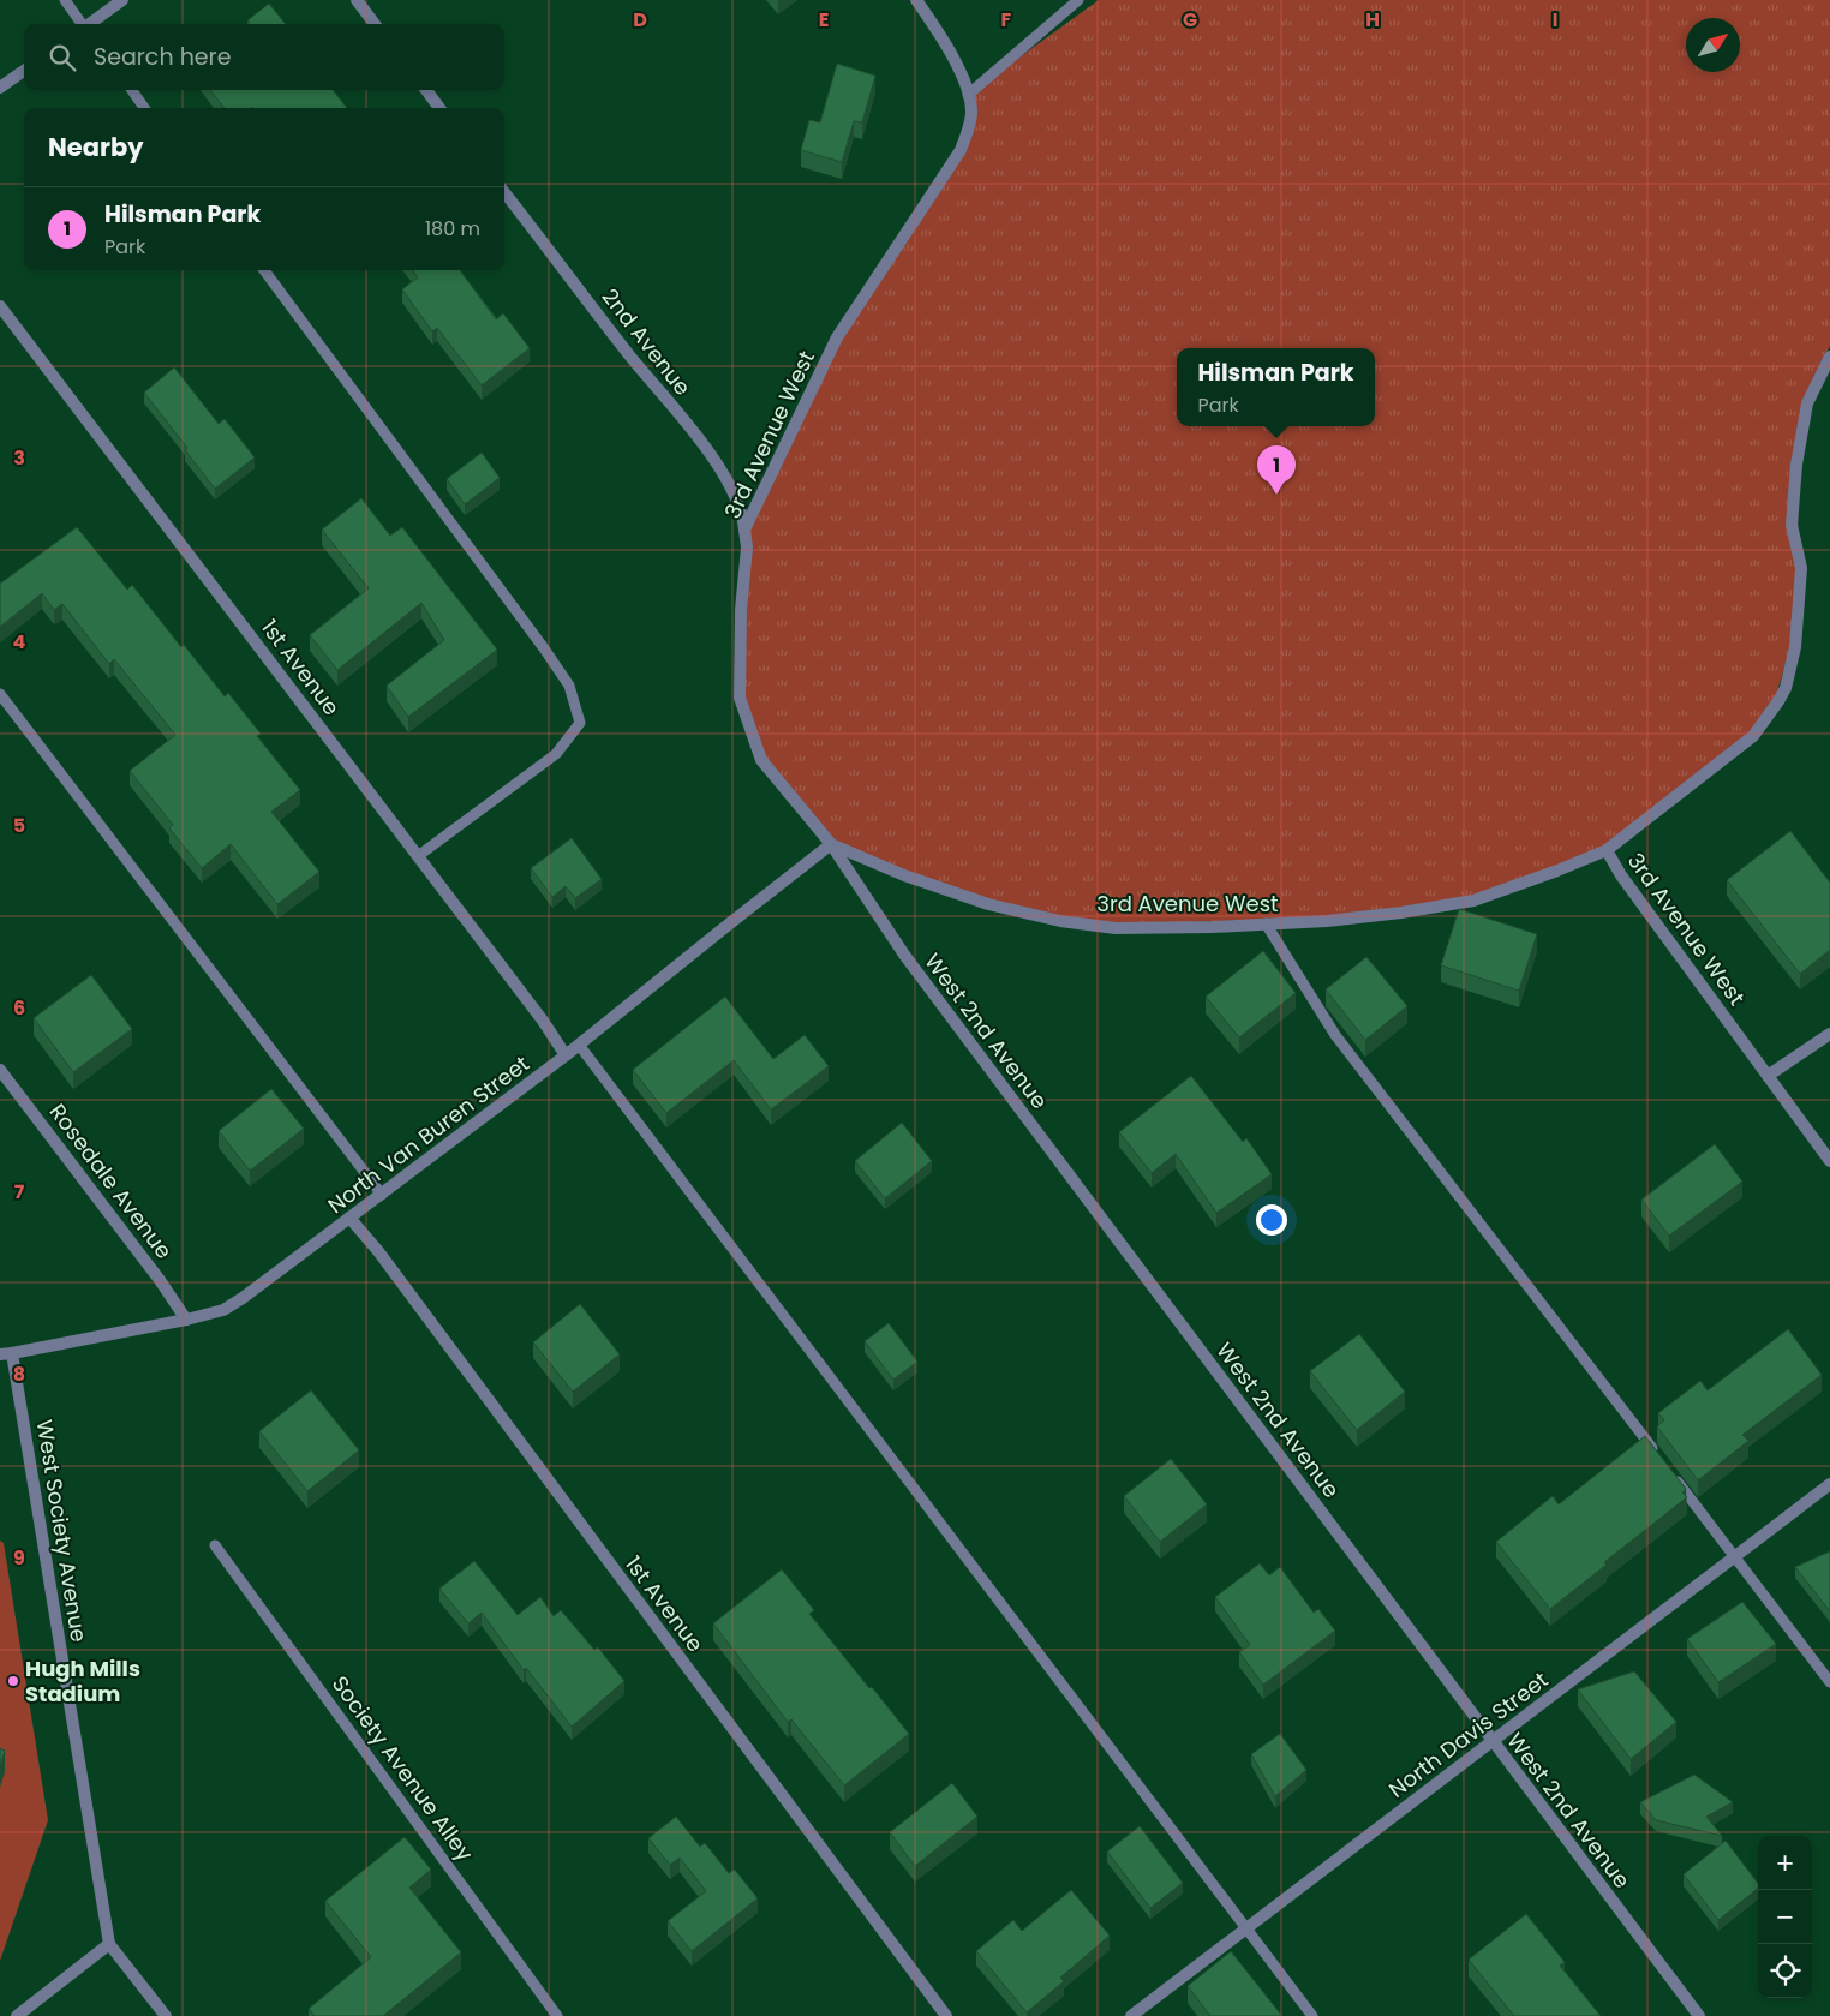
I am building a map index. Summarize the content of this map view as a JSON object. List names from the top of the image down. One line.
{"streets":{"street":["2nd Avenue","3rd Avenue West","1st Avenue","West 2nd Avenue","North Van Buren Street","Rosedale Avenue","West Society Avenue","North Davis Street"],"lane":["Society Avenue Alley"]},"crossings":[["2nd Avenue","3rd Avenue West"],["3rd Avenue West","West 2nd Avenue"],["3rd Avenue West","North Van Buren Street"],["1st Avenue","North Van Buren Street"],["West 2nd Avenue","North Van Buren Street"],["West 2nd Avenue","North Davis Street"],["North Van Buren Street","Rosedale Avenue"],["North Van Buren Street","West Society Avenue"]],"places":["Hugh Mills Stadium"],"north":"top right","page":{"search":"Search here","heading":"Nearby","list":[{"mark":"1","name":"Hilsman Park","note":"Park","value":"180 m"}],"popup":["Hilsman Park","Park"],"pins":"1","map_buttons":["+","−"]},"grid":{"columns":["D","E","F","G","H","I"],"rows":["3","4","5","6","7","8","9"]}}
